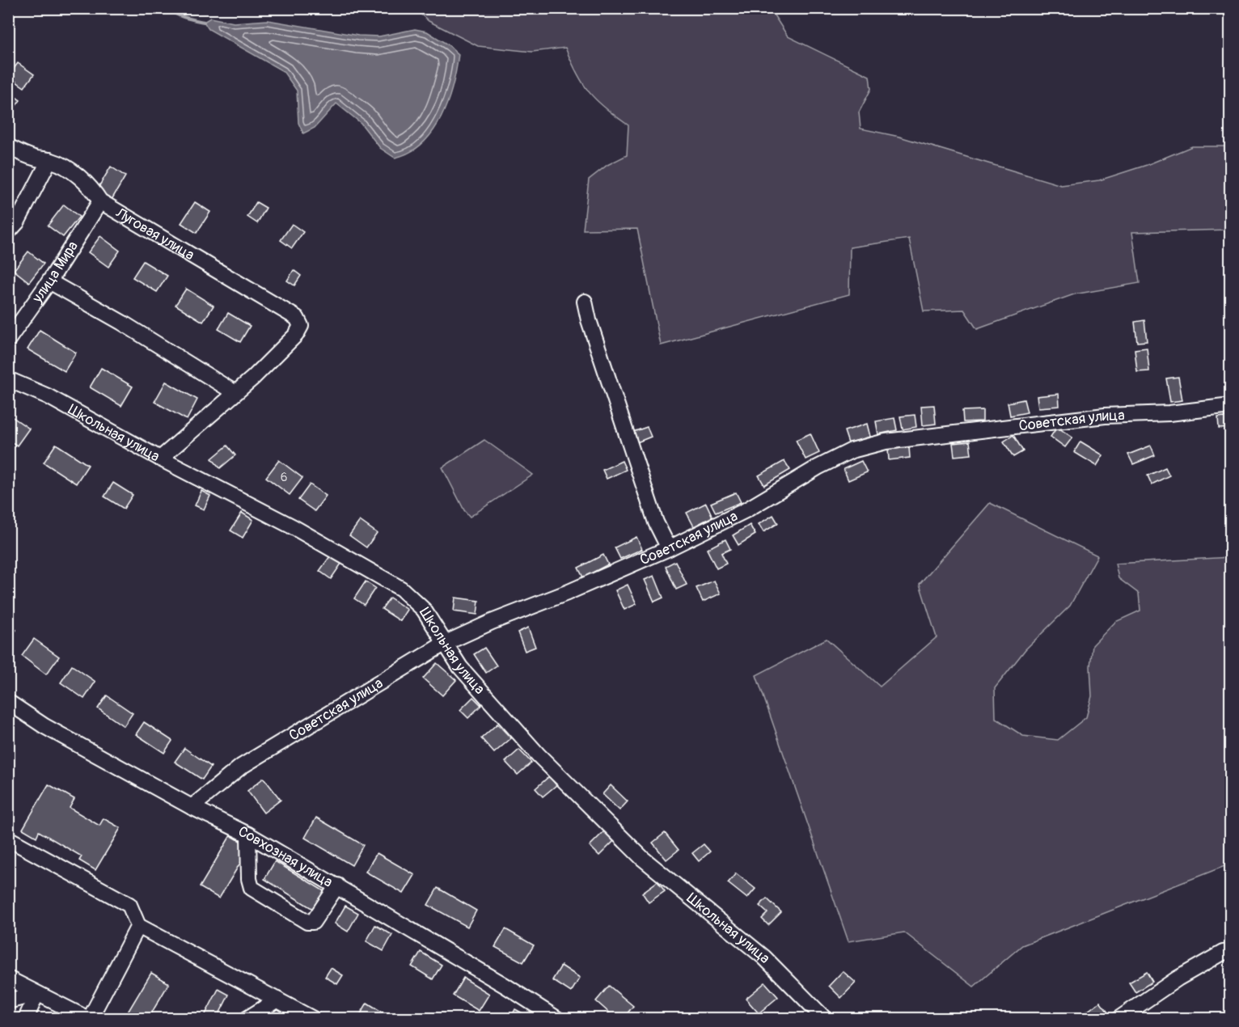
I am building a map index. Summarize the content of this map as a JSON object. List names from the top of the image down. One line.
{"streets":{"street":["Луговая улица","улица Мира","Советская улица","Школьная улица","Совхозная улица"]},"crossings":[["Луговая улица","улица Мира"],["Советская улица","Школьная улица"],["Советская улица","Совхозная улица"]],"house_numbers":["6"]}
